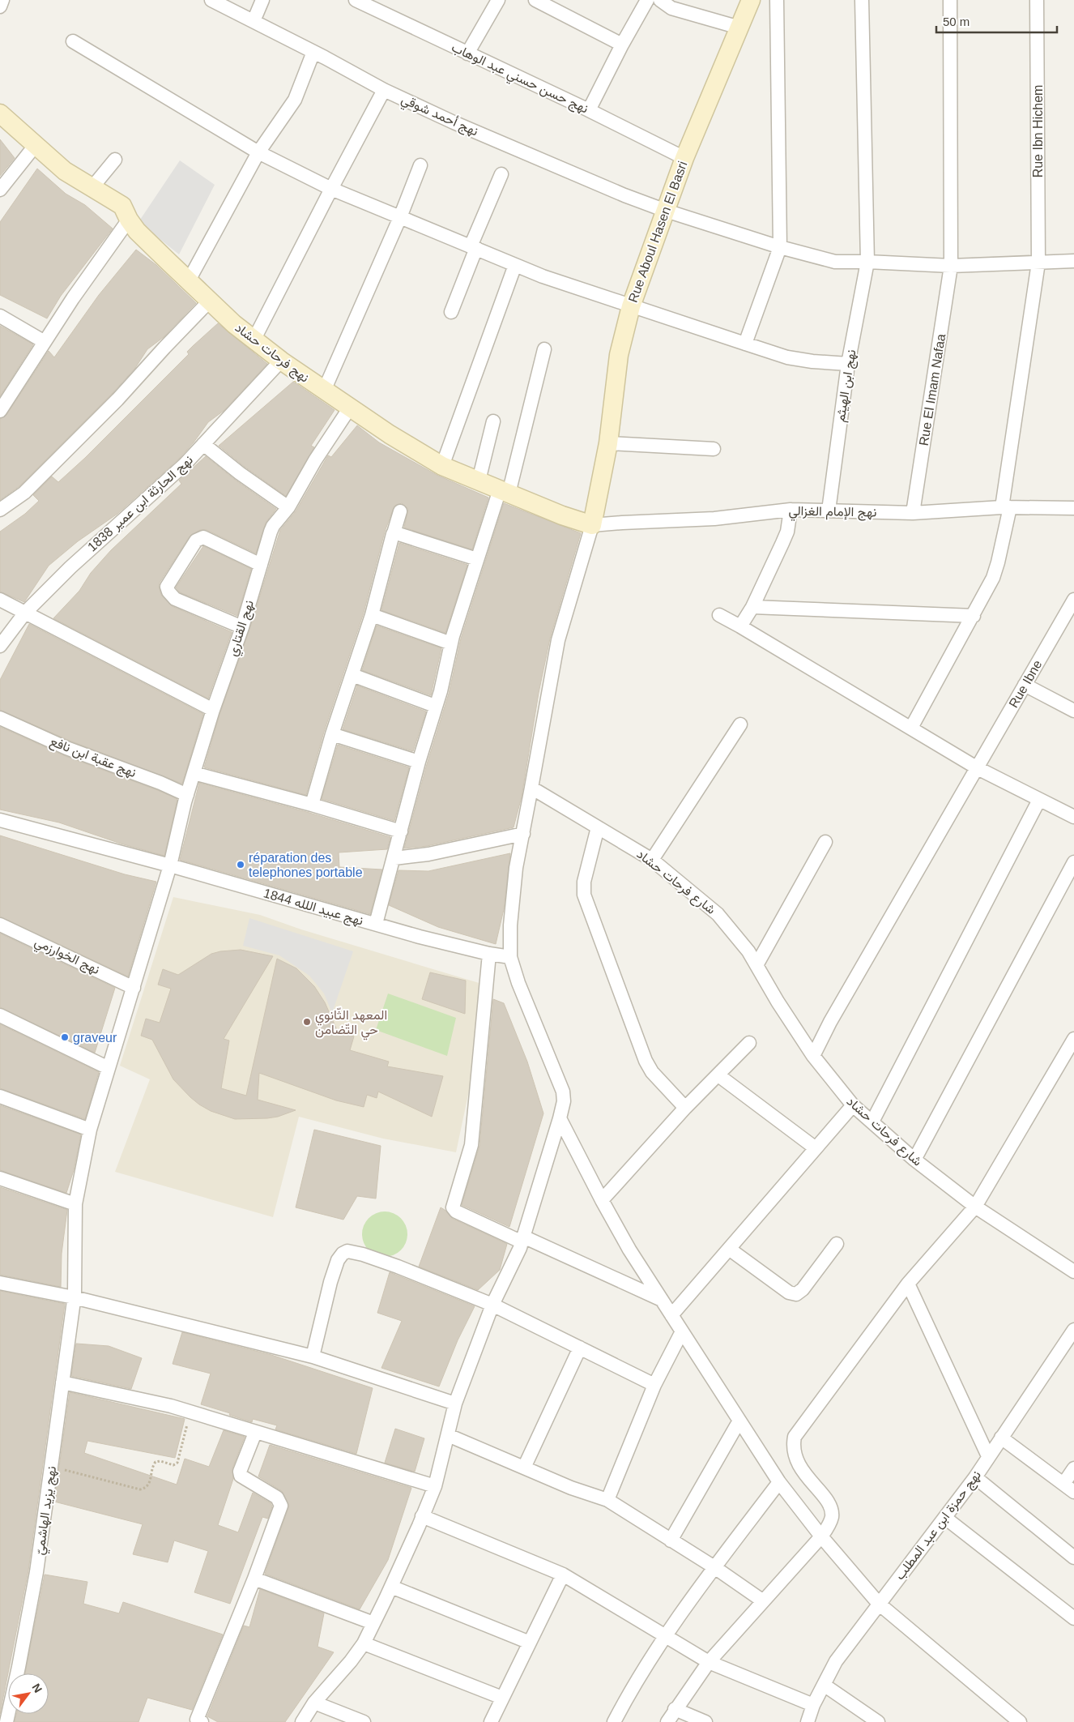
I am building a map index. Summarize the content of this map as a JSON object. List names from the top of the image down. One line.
{"streets":{"street":["نهج حسن حسني عبد الوهاب","نهج أحمد شوقي","Rue Ibn Hichem","Rue Aboul Hasen El Basri","نهج فرحات حشاد","نهج ابن الهيثم","Rue El Imam Nafaa","نهج الحارثة ابن عمير 1838","نهج الإمام الغزالي","نهج القتاري","Rue Ibne","نهج عقبة ابن نافع","شارع فرحات حشاد","نهج عبيد اللله 1844","نهج الخوارزمي","نهج يزيد الهاشميّ","نهج حمزة ابن عبد المطلب"]},"crossings":[["نهج حسن حسني عبد الوهاب","Rue Aboul Hasen El Basri"],["نهج أحمد شوقي","Rue Ibn Hichem"],["نهج أحمد شوقي","Rue Aboul Hasen El Basri"],["نهج أحمد شوقي","نهج ابن الهيثم"],["نهج أحمد شوقي","Rue El Imam Nafaa"],["Rue Ibn Hichem","نهج الإمام الغزالي"],["Rue Aboul Hasen El Basri","نهج فرحات حشاد"],["Rue Aboul Hasen El Basri","نهج الإمام الغزالي"],["نهج فرحات حشاد","نهج الحارثة ابن عمير 1838"],["نهج فرحات حشاد","نهج الإمام الغزالي"],["نهج فرحات حشاد","نهج القتاري"],["نهج ابن الهيثم","نهج الإمام الغزالي"],["Rue El Imam Nafaa","نهج الإمام الغزالي"],["نهج القتاري","نهج عقبة ابن نافع"],["نهج القتاري","نهج عبيد اللله 1844"],["نهج القتاري","نهج الخوارزمي"],["نهج القتاري","نهج يزيد الهاشميّ"],["Rue Ibne","شارع فرحات حشاد"]],"places":["réparation des telephones portable","المعهد الثّانوي حي التّضامن","graveur"],"scale_bar":"50 m","north":"top right"}
